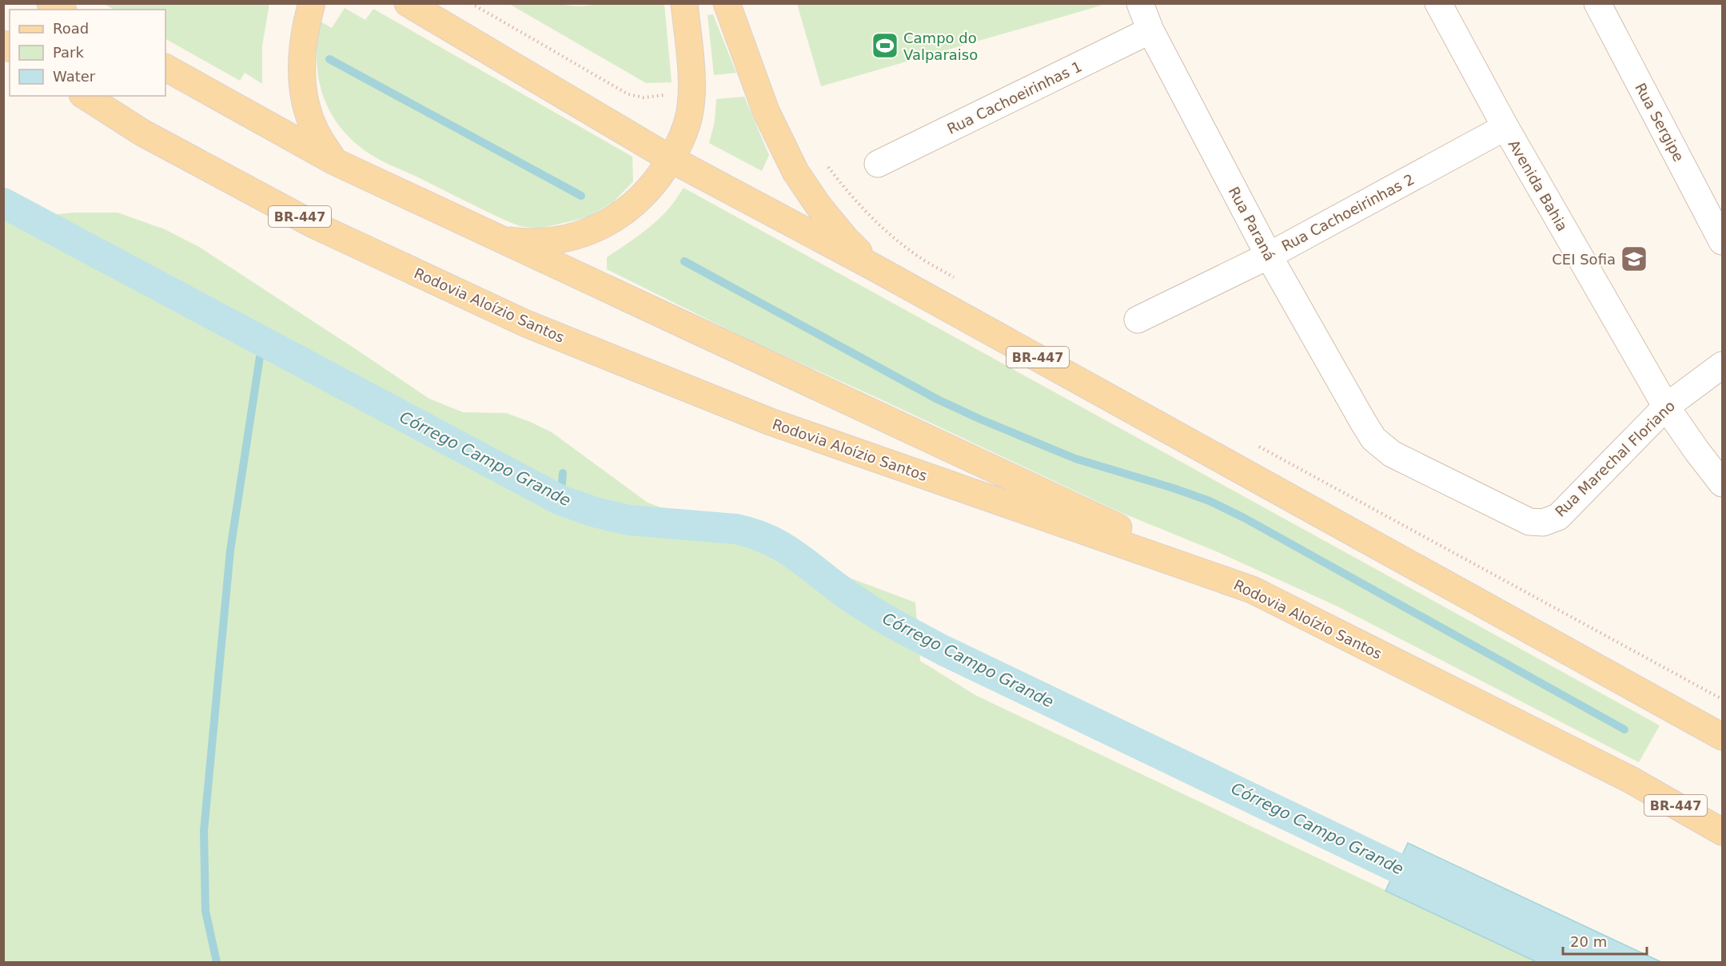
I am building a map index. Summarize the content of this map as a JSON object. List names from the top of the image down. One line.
{"streets":{"main road":["BR-447","Rodovia Aloízio Santos"],"street":["Rua Cachoeirinhas 1","Rua Sergipe","Avenida Bahia","Rua Cachoeirinhas 2","Rua Paraná","Rua Marechal Floriano"]},"crossings":[["Rua Cachoeirinhas 1","Rua Paraná"],["Avenida Bahia","Rua Cachoeirinhas 2"],["Avenida Bahia","Rua Marechal Floriano"],["Rua Cachoeirinhas 2","Rua Paraná"],["Rua Paraná","Rua Marechal Floriano"]],"water":["Córrego Campo Grande"],"places":{"sports":["Campo do Valparaiso"],"school or university":["CEI Sofia"]},"legend":["Road","Park","Water"],"scale_bar":"20 m"}
